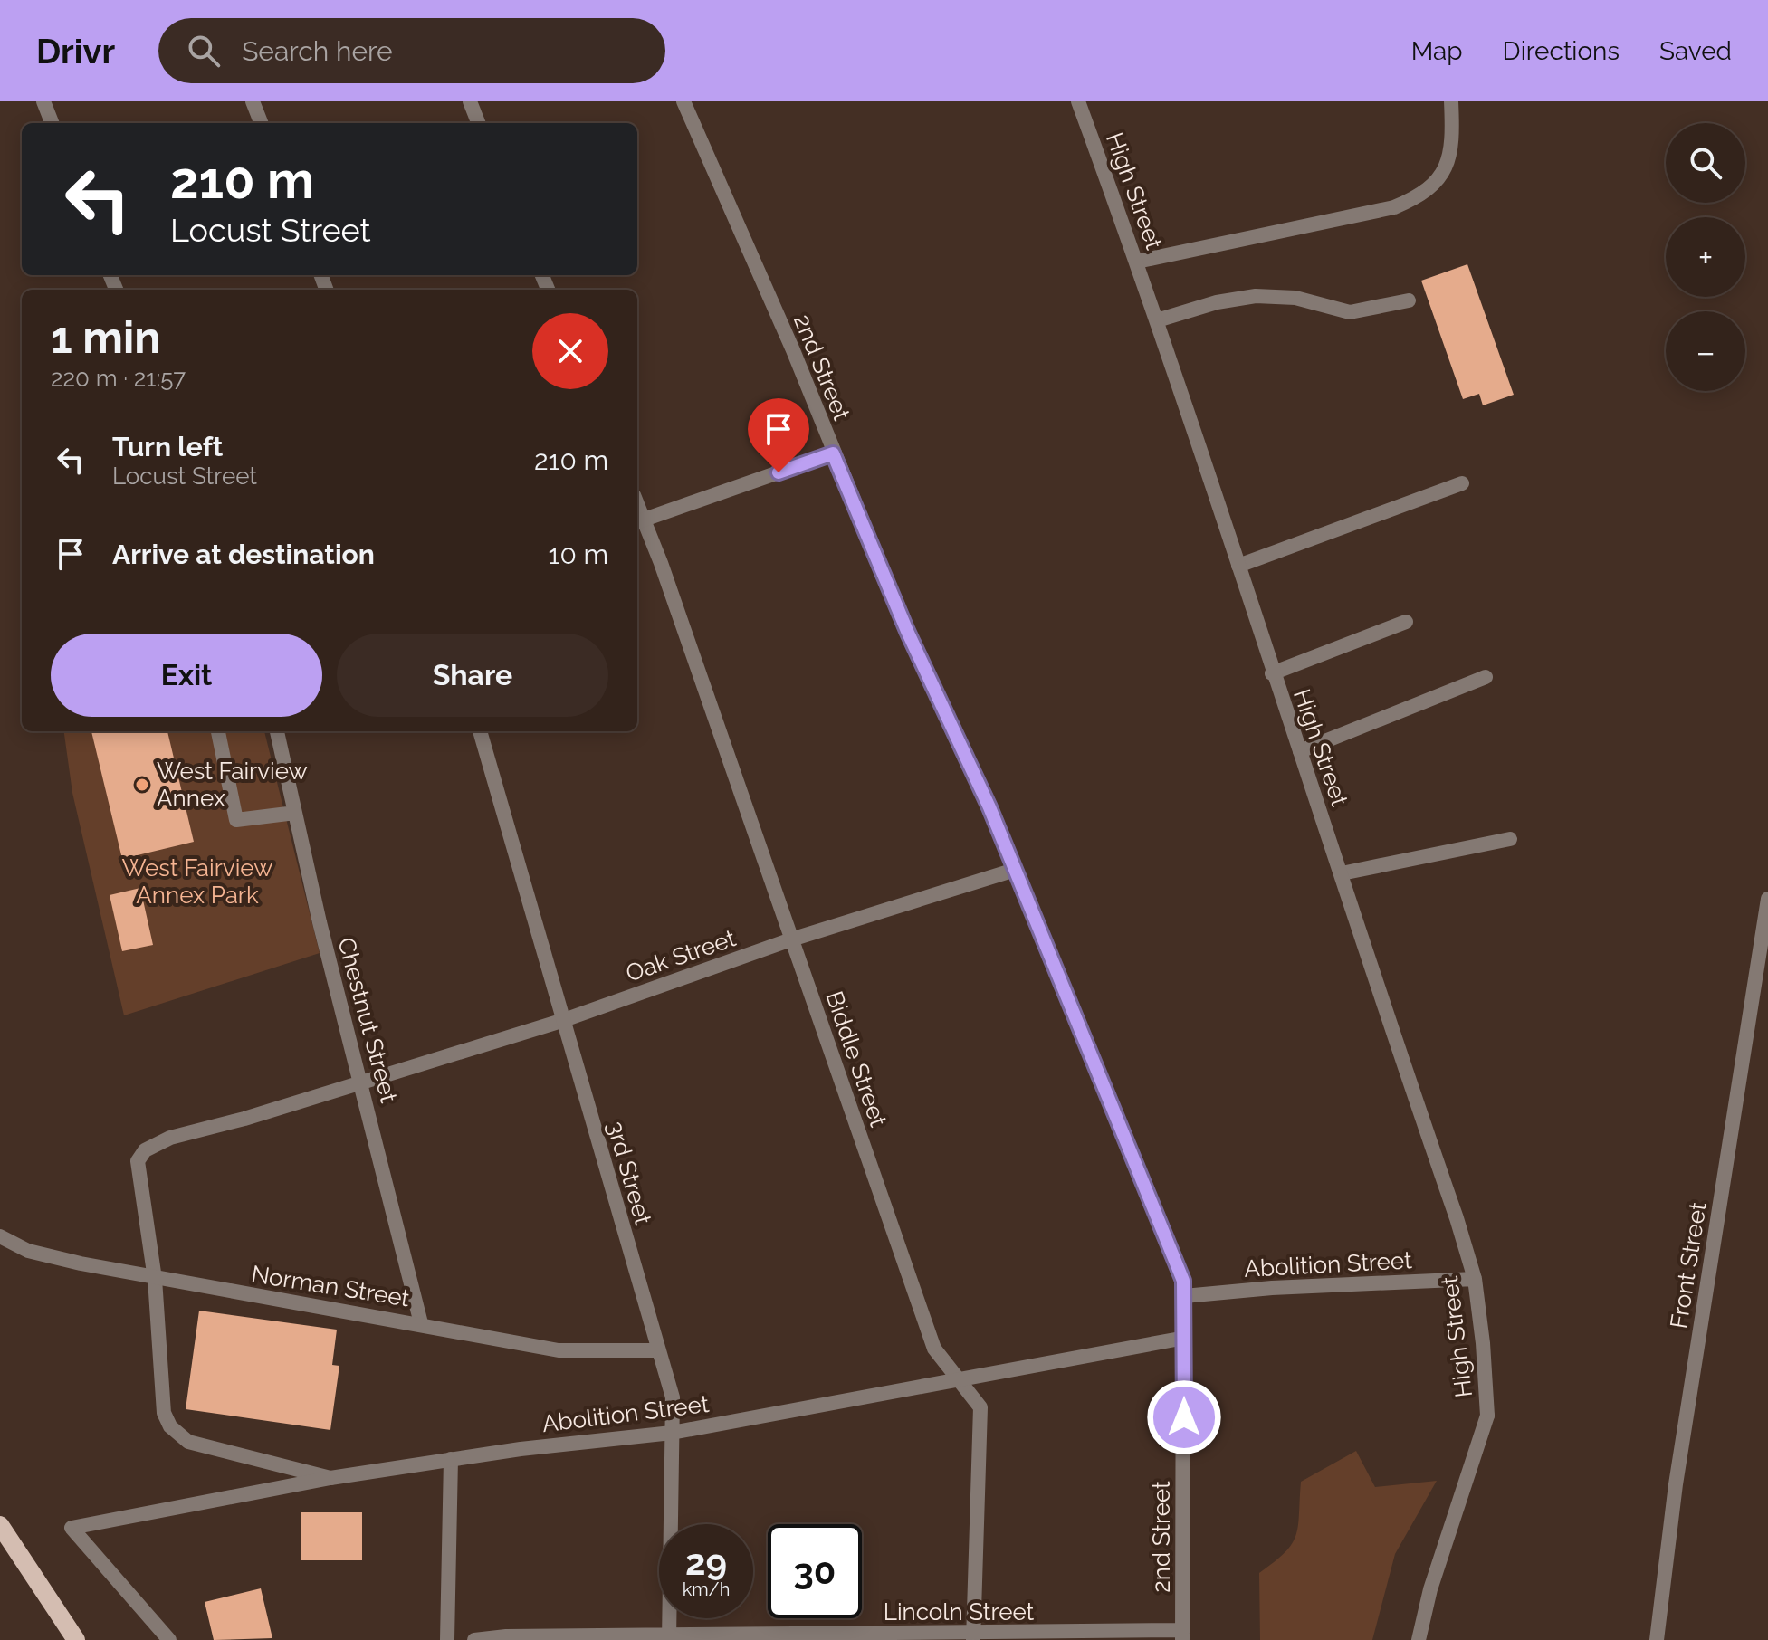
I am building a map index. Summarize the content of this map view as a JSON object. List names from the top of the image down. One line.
{"streets":{"street":["High Street","2nd Street","Oak Street","Chestnut Street","Biddle Street","3rd Street","Abolition Street","Front Street","Norman Street","Lincoln Street"]},"crossings":[["High Street","Abolition Street"],["2nd Street","Oak Street"],["2nd Street","Abolition Street"],["2nd Street","Lincoln Street"],["Oak Street","Chestnut Street"],["Oak Street","Biddle Street"],["Oak Street","3rd Street"],["Oak Street","Abolition Street"],["Oak Street","Norman Street"],["Chestnut Street","Norman Street"],["Biddle Street","Abolition Street"],["Biddle Street","Lincoln Street"],["3rd Street","Abolition Street"],["3rd Street","Norman Street"],["3rd Street","Lincoln Street"]],"parks":["West Fairview Annex Park"],"places":["West Fairview Annex"],"page":{"header":"Drivr","search":"Search here","nav":["Map","Directions","Saved"],"map_buttons":["+","−"],"turn":["210 m","Locust Street"],"heading":["1 min","220 m · 21:57"],"list":[{"name":"Turn left","note":"Locust Street","value":"210 m"},{"name":"Arrive at destination","value":"10 m"}],"buttons":["Exit","Share"],"speed":"29 km/h","limit":"30"}}
